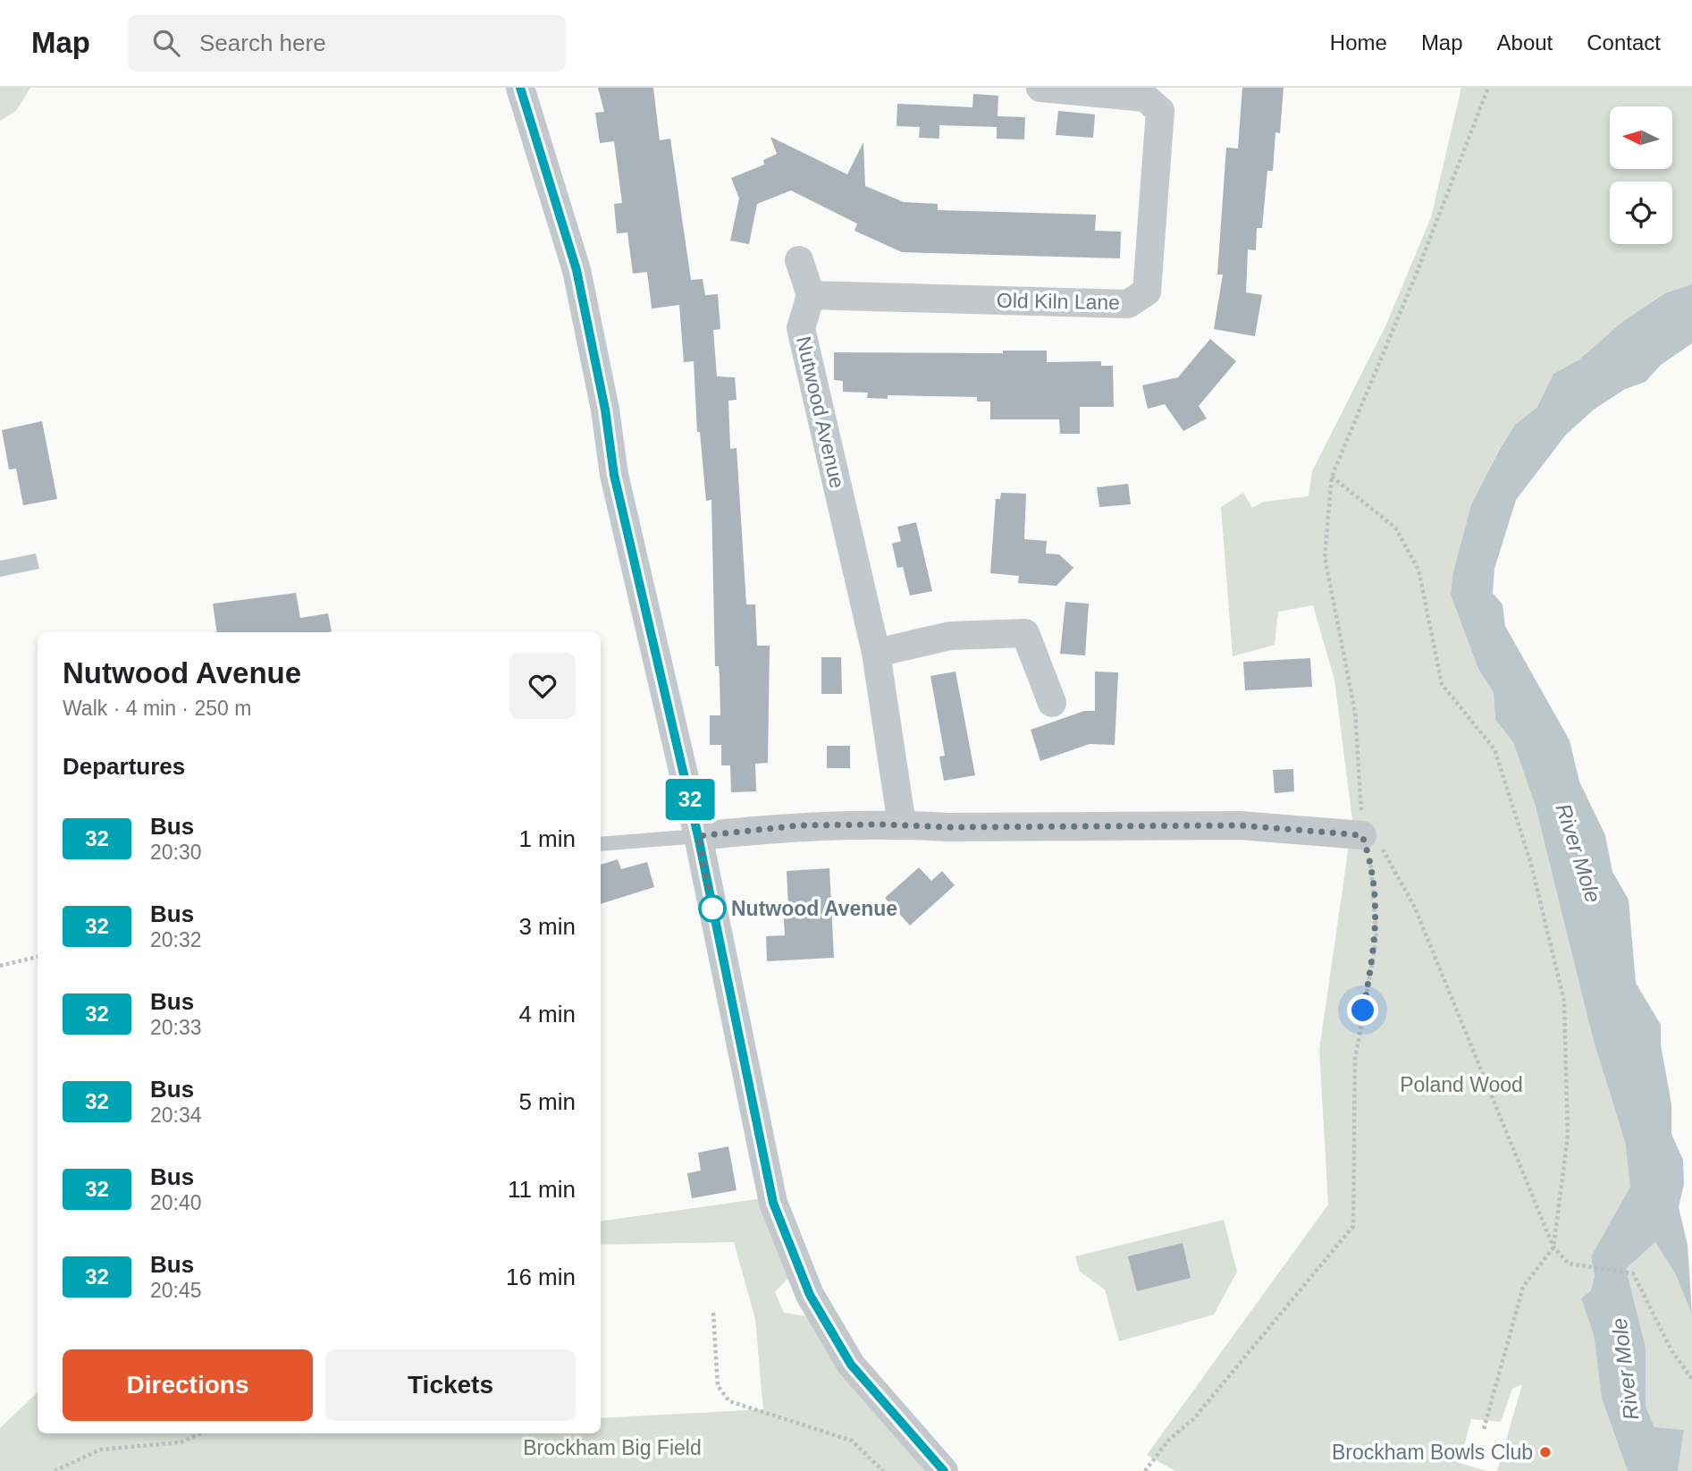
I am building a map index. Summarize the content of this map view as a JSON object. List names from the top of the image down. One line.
{"streets":{"street":["Old Kiln Lane","Nutwood Avenue"]},"crossings":[["Old Kiln Lane","Nutwood Avenue"]],"water":["River Mole"],"parks":["Poland Wood","Brockham Big Field"],"places":["Nutwood Avenue","Brockham Bowls Club"],"lines":["bus line 32"],"north":"left","page":{"header":"Map","search":"Search here","nav":["Home","Map","About","Contact"],"on_map":"32","heading":[["Nutwood Avenue","Walk · 4 min · 250 m"],"Departures"],"list":[{"mark":"32","name":"Bus","note":"20:30","value":"1 min"},{"mark":"32","name":"Bus","note":"20:32","value":"3 min"},{"mark":"32","name":"Bus","note":"20:33","value":"4 min"},{"mark":"32","name":"Bus","note":"20:34","value":"5 min"},{"mark":"32","name":"Bus","note":"20:40","value":"11 min"},{"mark":"32","name":"Bus","note":"20:45","value":"16 min"}],"buttons":["Directions","Tickets"]}}
